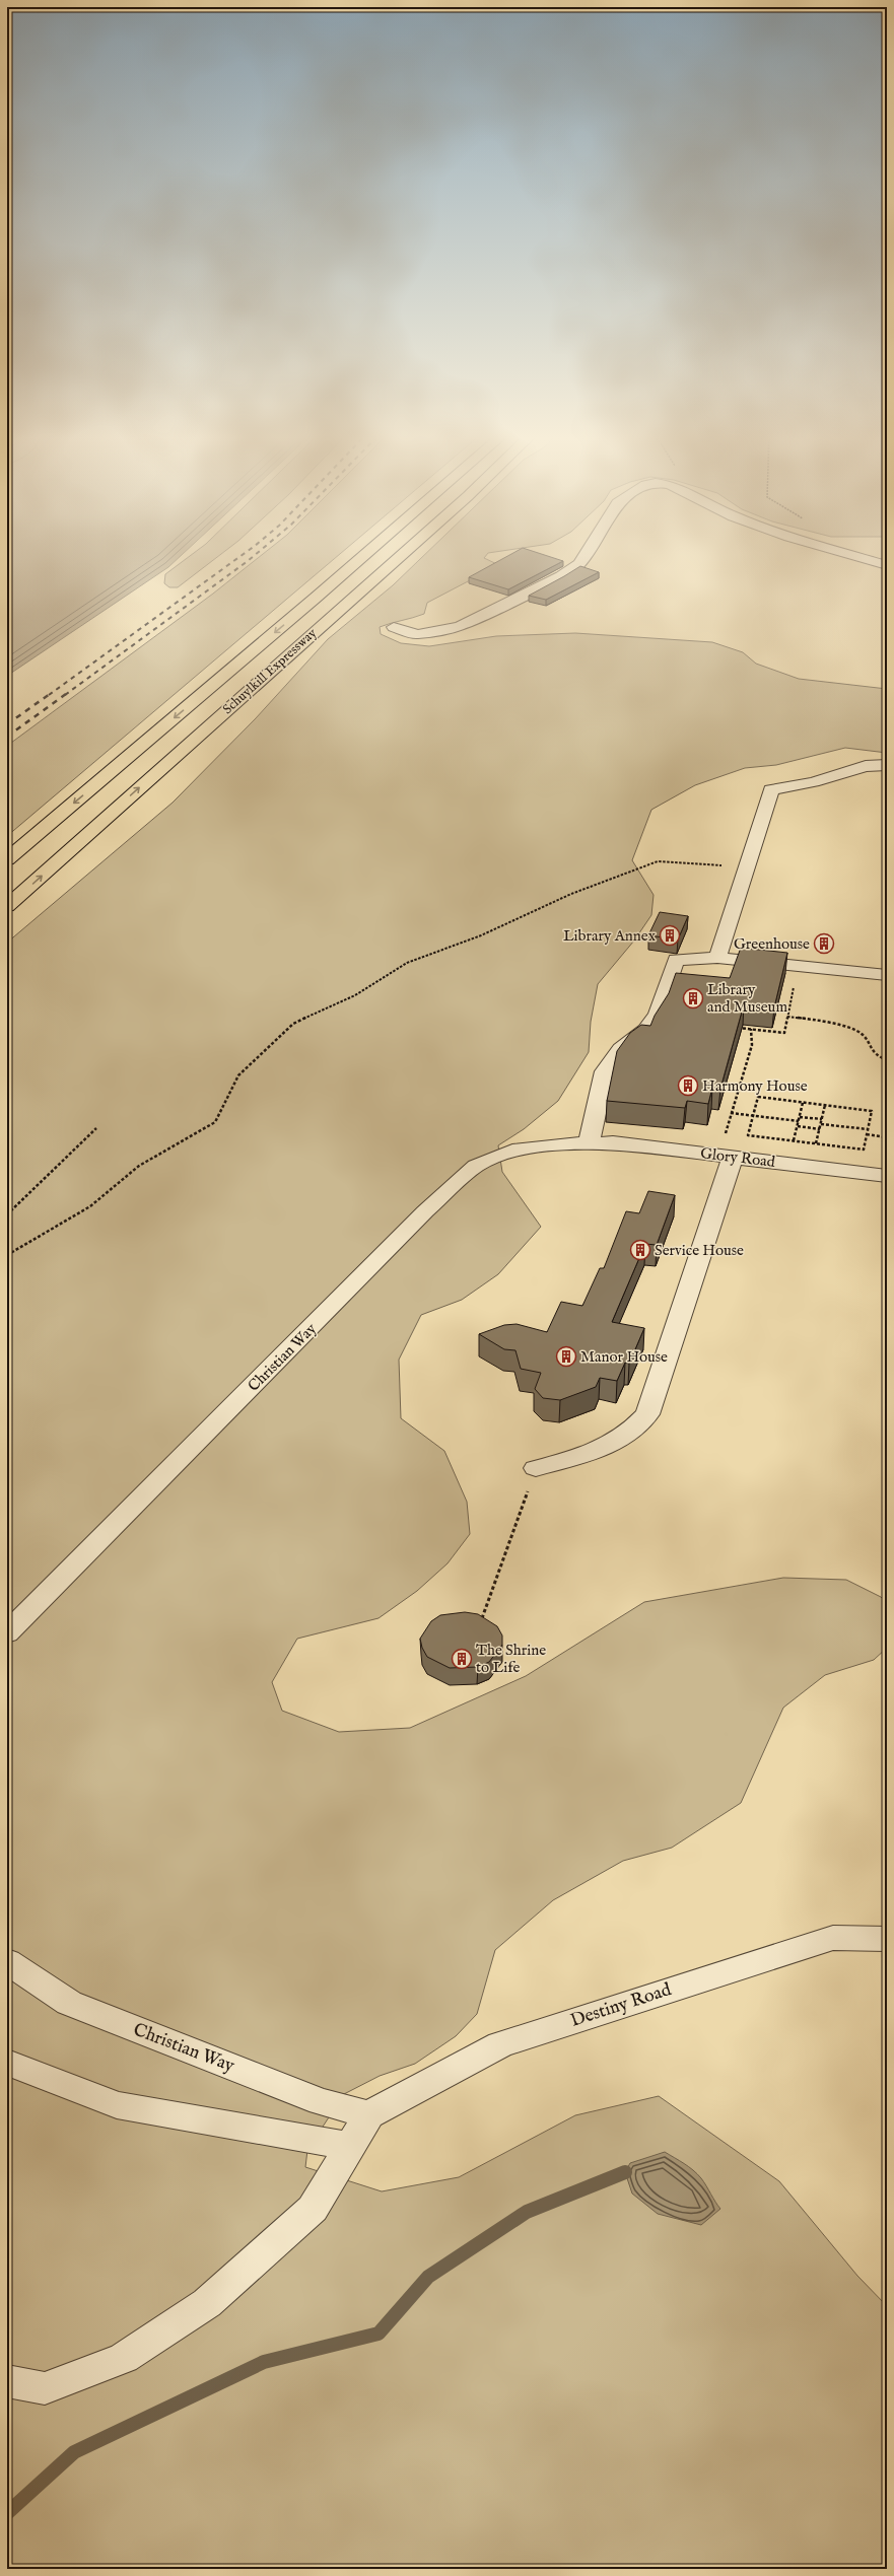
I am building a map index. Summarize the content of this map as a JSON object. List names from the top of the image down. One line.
{"streets":{"highway":["Schuylkill Expressway"],"street":["Glory Road","Christian Way","Destiny Road"]},"crossings":[["Glory Road","Christian Way"],["Christian Way","Destiny Road"]],"places":{"building":["Library Annex","Greenhouse","Library and Museum","Harmony House","Service House","Manor House","The Shrine to Life"]}}
